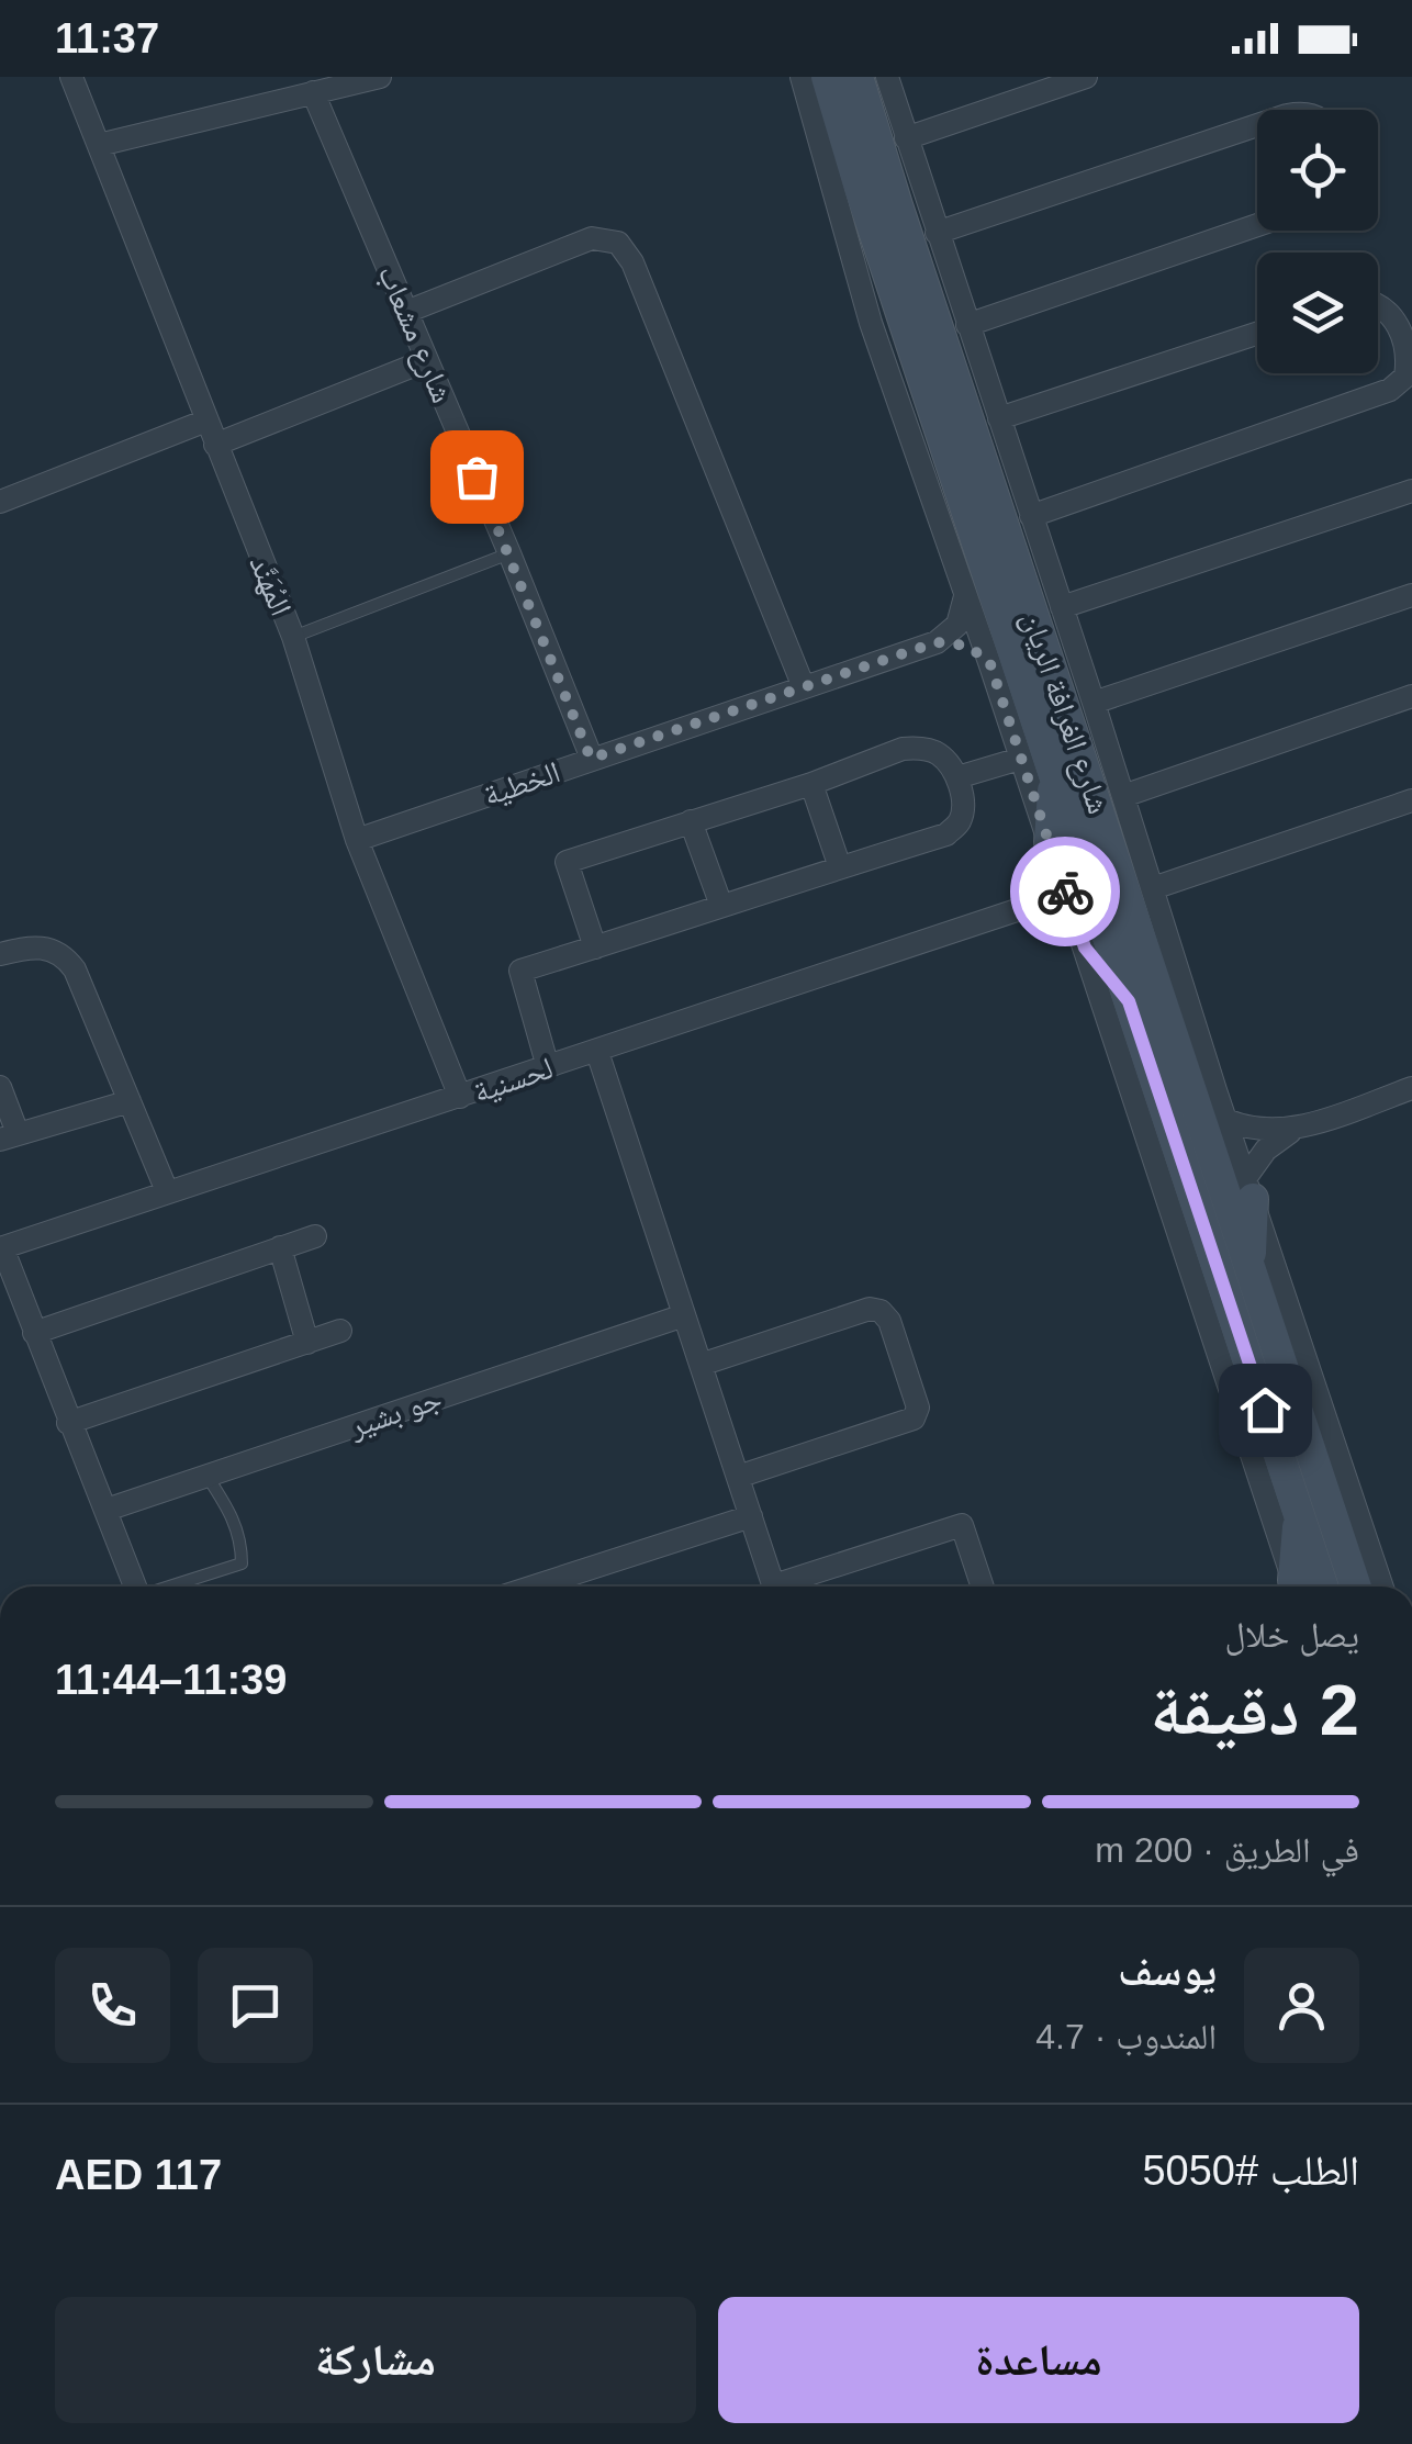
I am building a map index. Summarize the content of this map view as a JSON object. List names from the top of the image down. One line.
{"streets":{"main road":["شارع الغرافة الريان"],"street":["شارع مشعاب","المُهَنَّد","الخطية","لحسنية","جو بشير"]},"crossings":[["شارع مشعاب","الخطية"],["المُهَنَّد","الخطية"],["المُهَنَّد","لحسنية"]],"page":{"status":"11:37","heading":["2 دقيقة","يصل خلال","11:39–11:44"],"panel":["يوسف","المندوب · 4.7","الطلب #5050","AED 117"],"bar":"في الطريق · 200 m","buttons":["مساعدة","مشاركة"]}}
